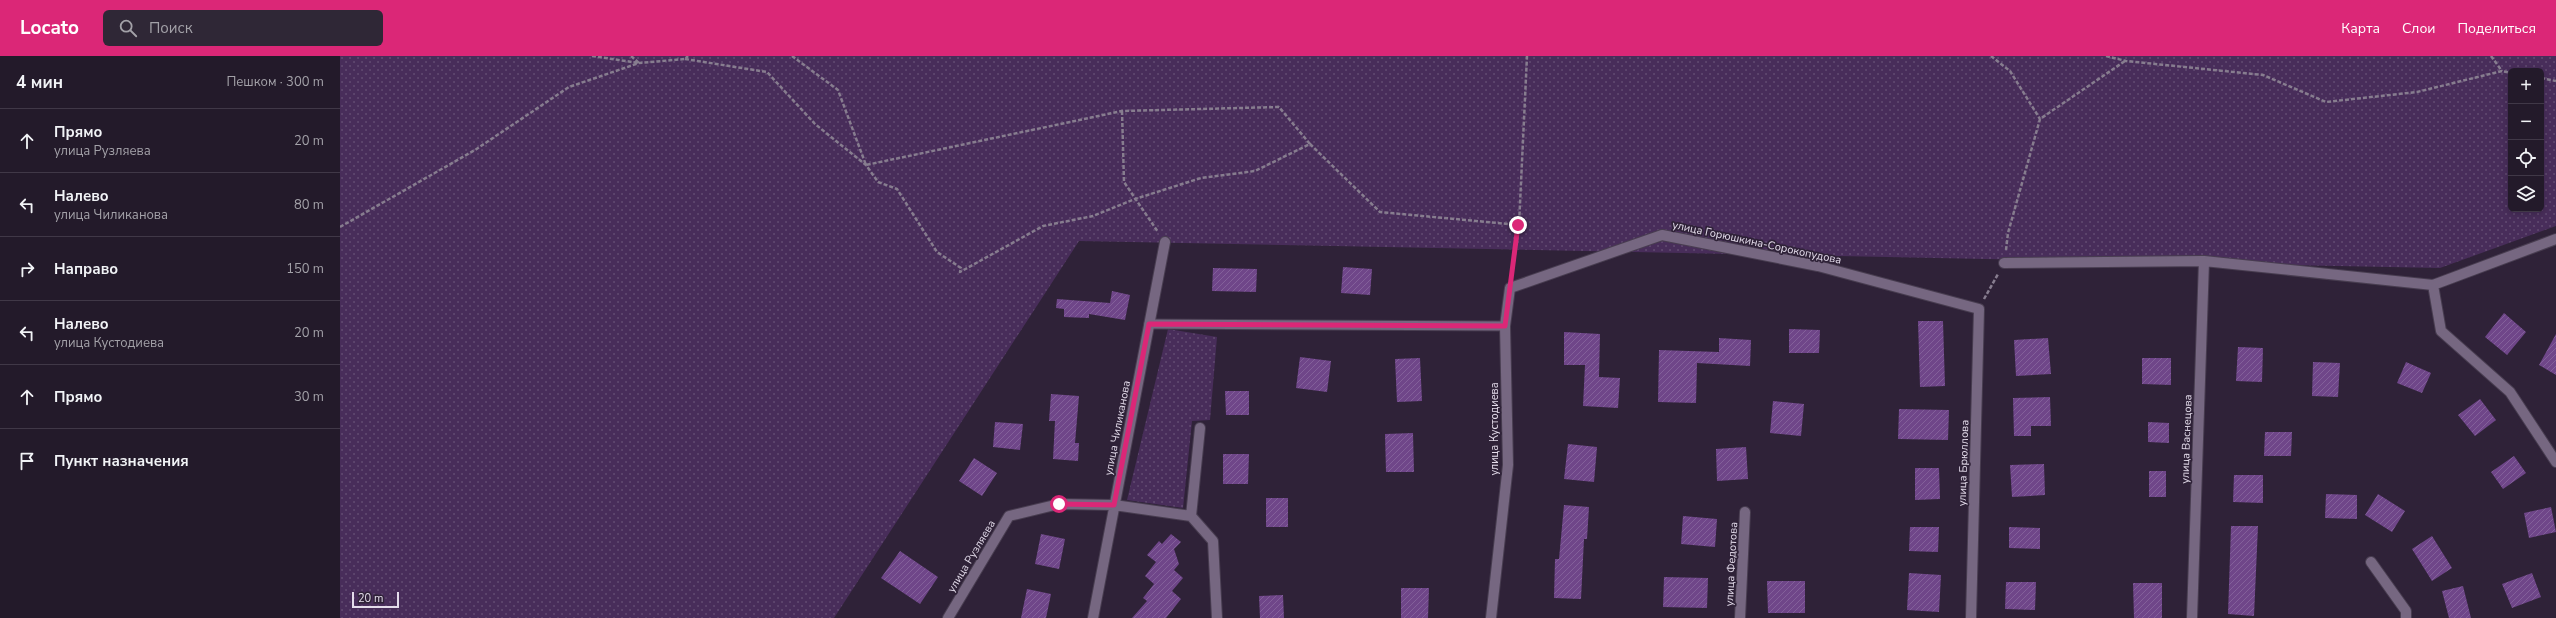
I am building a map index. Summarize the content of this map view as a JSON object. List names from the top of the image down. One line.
{"streets":{"street":["улица Горюшкина-Сорокопудова","улица Чиликанова","улица Кустодиева","улица Васнецова","улица Брюллова","улица Рузляева","улица Федотова"]},"crossings":[["улица Горюшкина-Сорокопудова","улица Кустодиева"],["улица Горюшкина-Сорокопудова","улица Брюллова"],["улица Чиликанова","улица Рузляева"]],"scale_bar":"20 m","page":{"header":"Locato","search":"Поиск","nav":["Карта","Слои","Поделиться"],"heading":["4 мин","Пешком · 300 m"],"map_buttons":["+","−"],"list":[["Прямо","улица Рузляева","20 m"],["Налево","улица Чиликанова","80 m"],["Направо","150 m"],["Налево","улица Кустодиева","20 m"],["Прямо","30 m"],"Пункт назначения"],"scale":"20 m"}}
